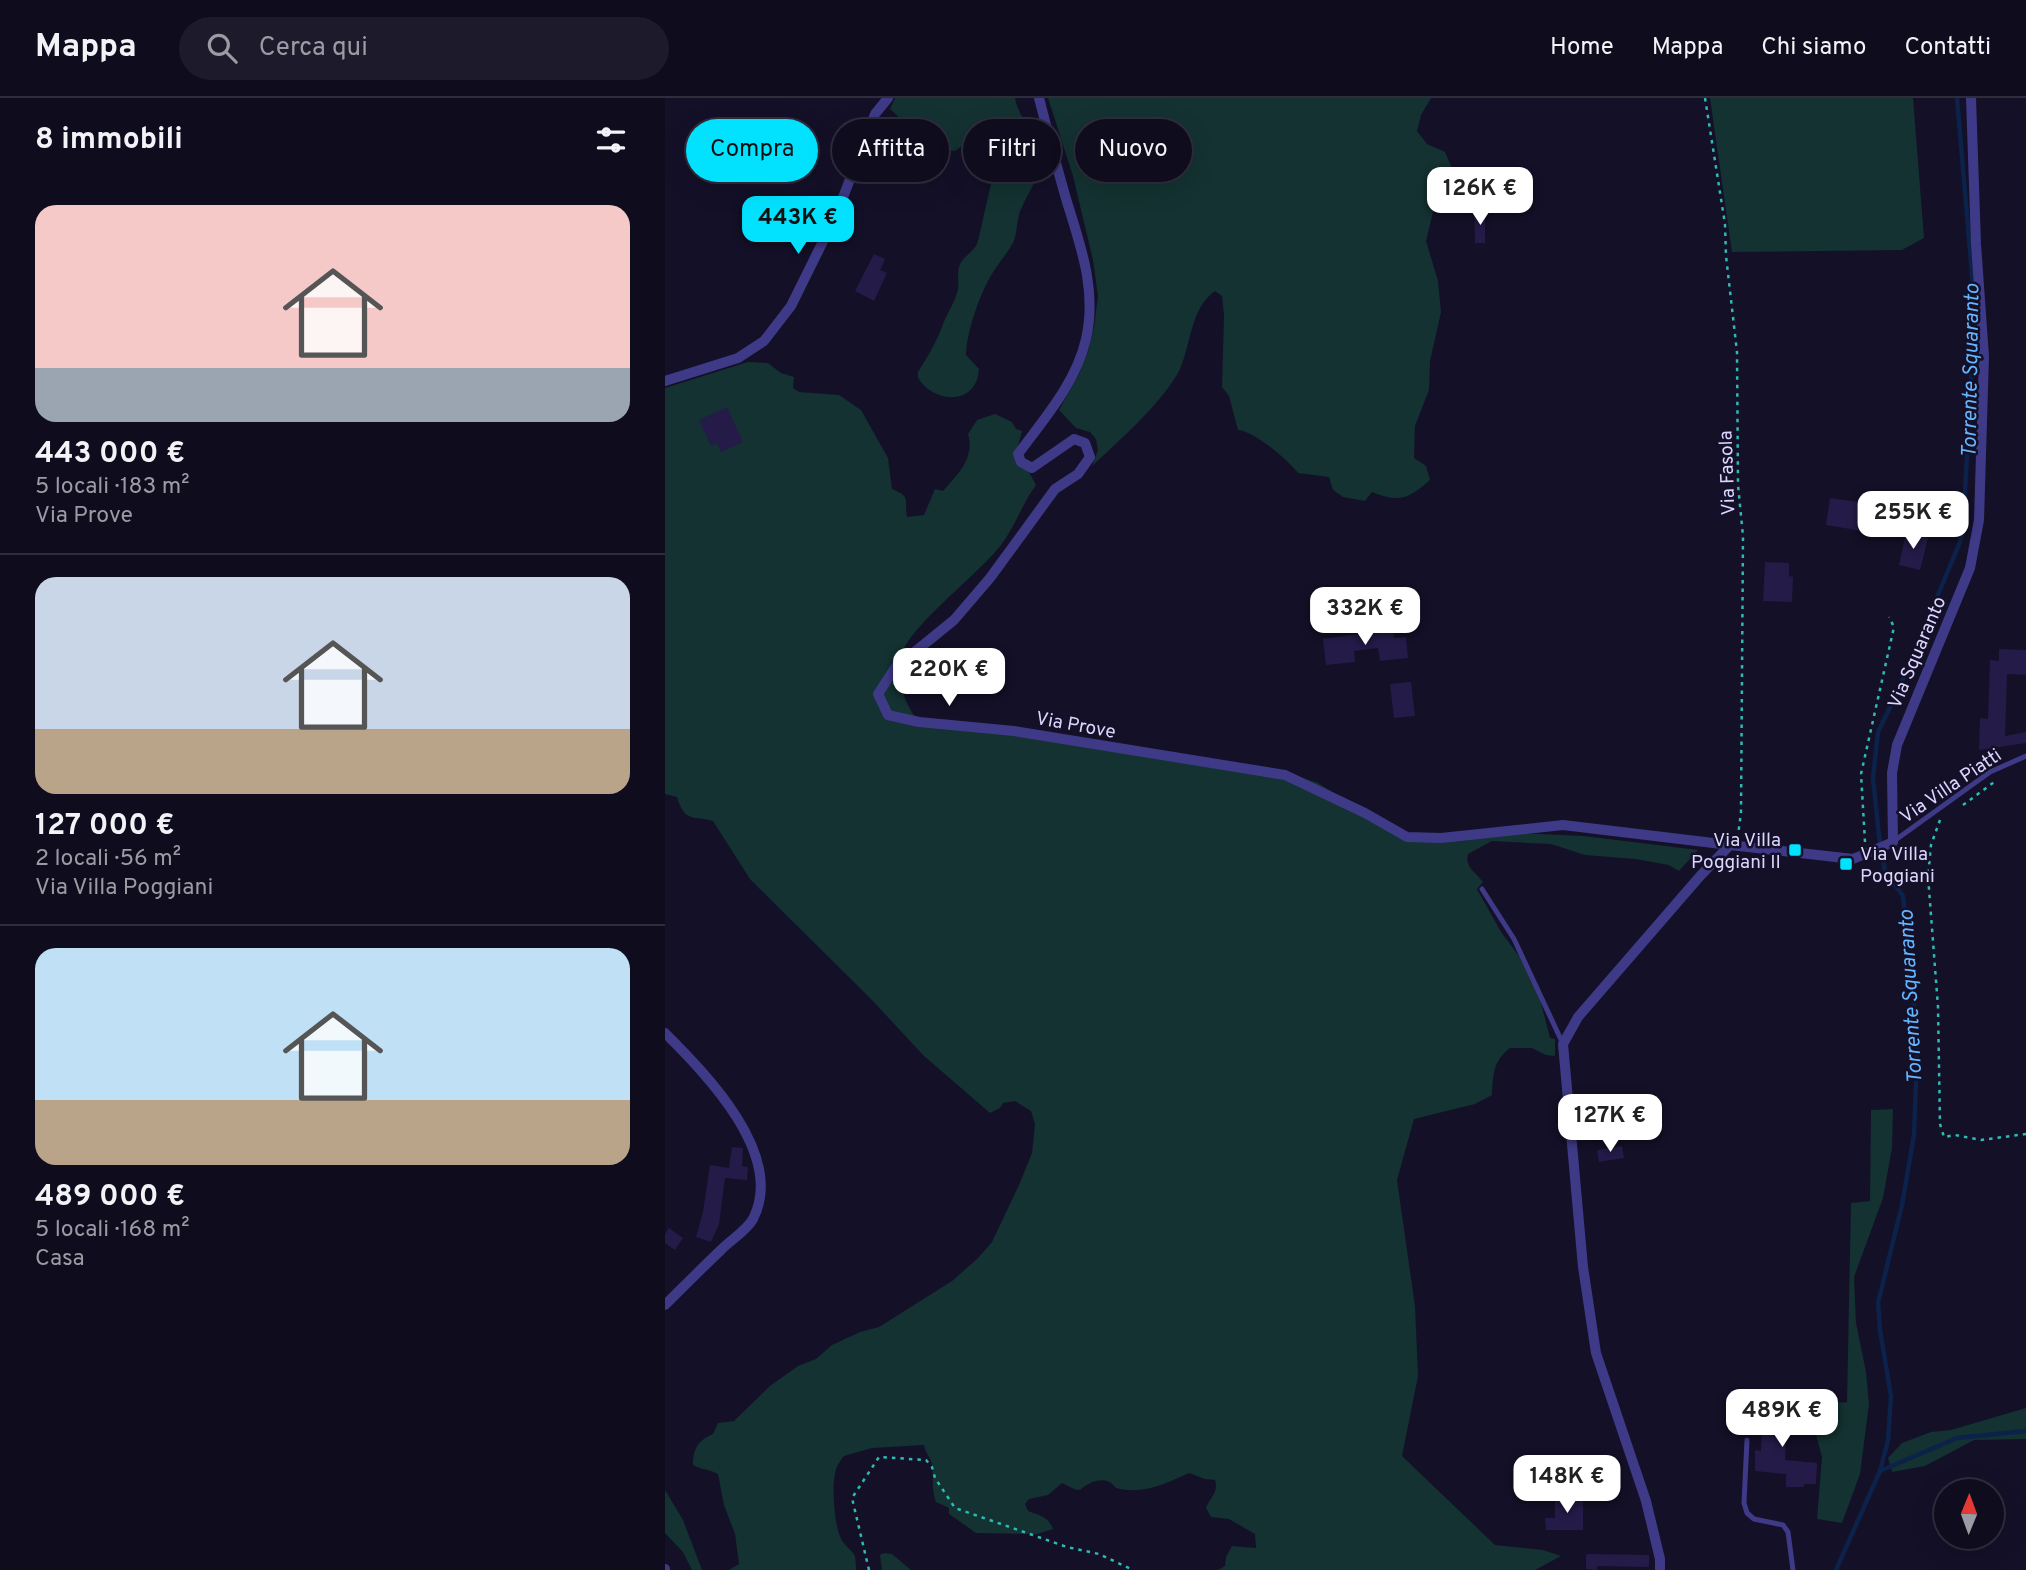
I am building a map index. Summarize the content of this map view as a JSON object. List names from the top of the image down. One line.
{"streets":{"street":["Via Squaranto","Via Prove"],"lane":["Via Villa Piatti"],"path":["Via Fasola"]},"crossings":[["Via Fasola","Via Prove"],["Via Squaranto","Via Villa Piatti"]],"water":["Torrente Squaranto"],"places":{"transit":["Via Villa Poggiani II","Via Villa Poggiani"]},"north":"top","page":{"header":"Mappa","search":"Cerca qui","nav":["Home","Mappa","Chi siamo","Contatti"],"heading":"8 immobili","chip":["Compra","Affitta","Filtri","Nuovo"],"price":["126K €","443K €","255K €","332K €","220K €","127K €","489K €","148K €"],"list":[{"name":"443 000 €","note":"5 locali · 183 m² · Via Prove"},{"name":"127 000 €","note":"2 locali · 56 m² · Via Villa Poggiani"},{"name":"489 000 €","note":"5 locali · 168 m² · Casa"}]}}
